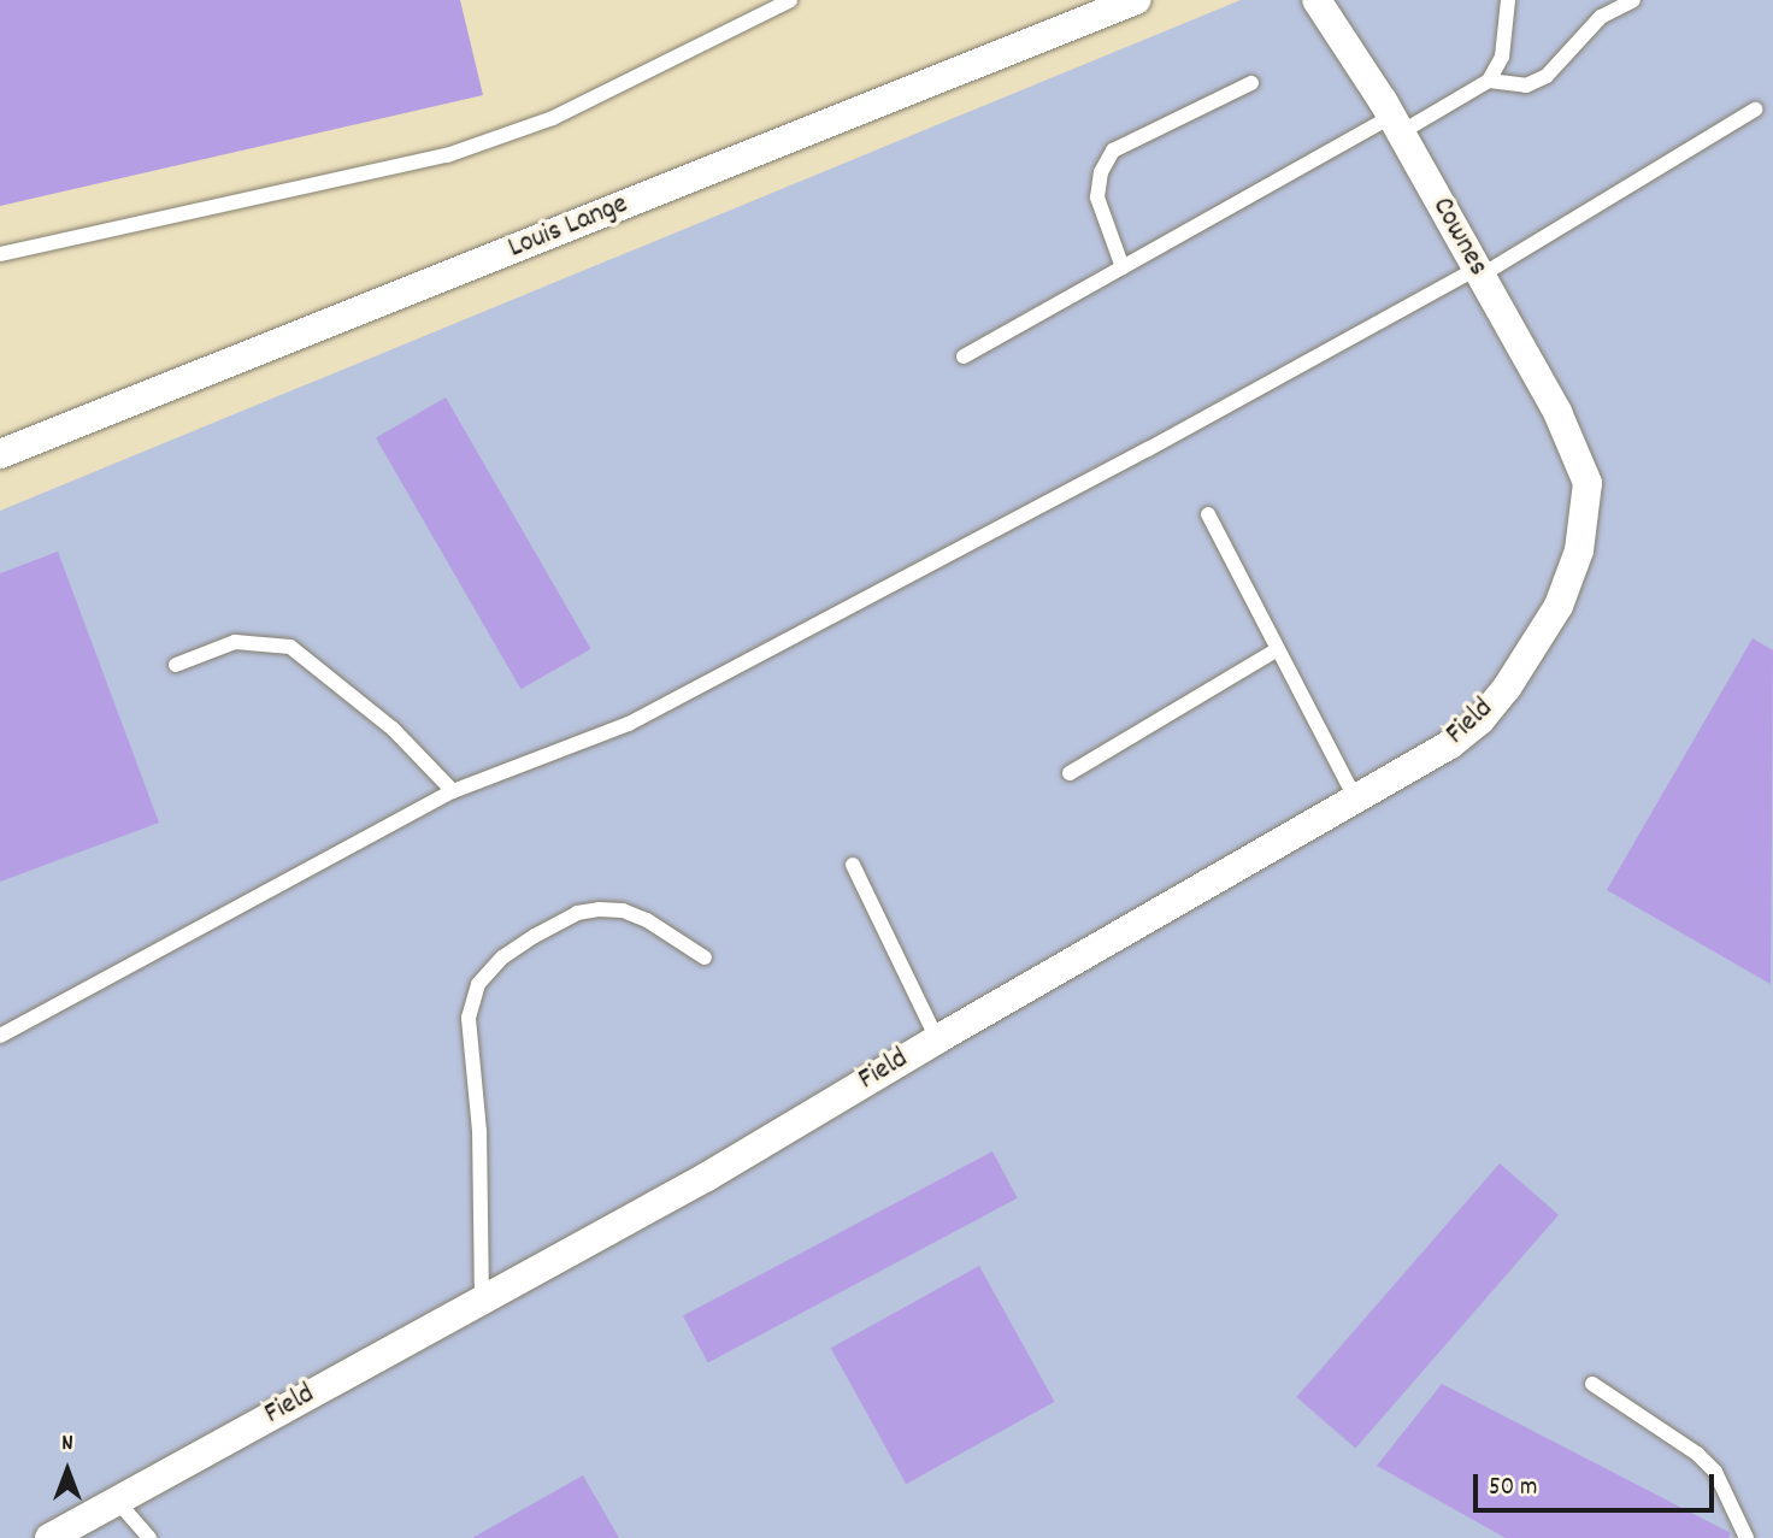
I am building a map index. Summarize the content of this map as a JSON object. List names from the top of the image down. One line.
{"streets":{"street":["Louis Lange","Cownes","Field"]},"crossings":[["Cownes","Field"]],"scale_bar":"50 m","north":"top"}
